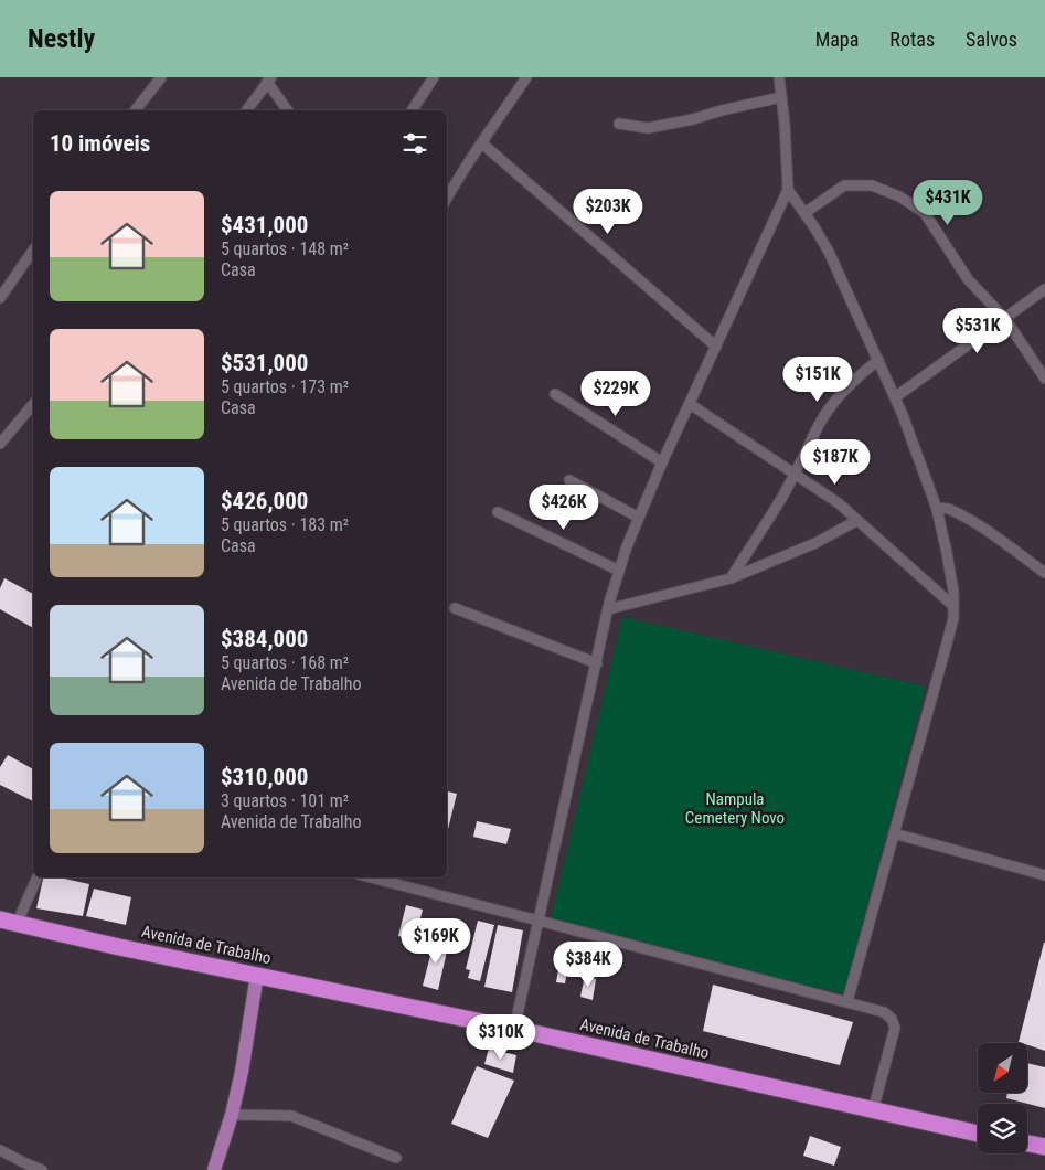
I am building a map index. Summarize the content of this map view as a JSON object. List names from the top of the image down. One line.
{"streets":{"highway":["Avenida de Trabalho"]},"parks":["Nampula Cemetery Novo"],"north":"bottom left","page":{"header":"Nestly","nav":["Mapa","Rotas","Salvos"],"heading":"10 imóveis","list":[{"name":"$431,000","note":"5 quartos · 148 m² · Casa"},{"name":"$531,000","note":"5 quartos · 173 m² · Casa"},{"name":"$426,000","note":"5 quartos · 183 m² · Casa"},{"name":"$384,000","note":"5 quartos · 168 m² · Avenida de Trabalho"},{"name":"$310,000","note":"3 quartos · 101 m² · Avenida de Trabalho"}],"price":["$431K","$203K","$531K","$151K","$229K","$187K","$426K","$169K","$384K","$310K"]}}
